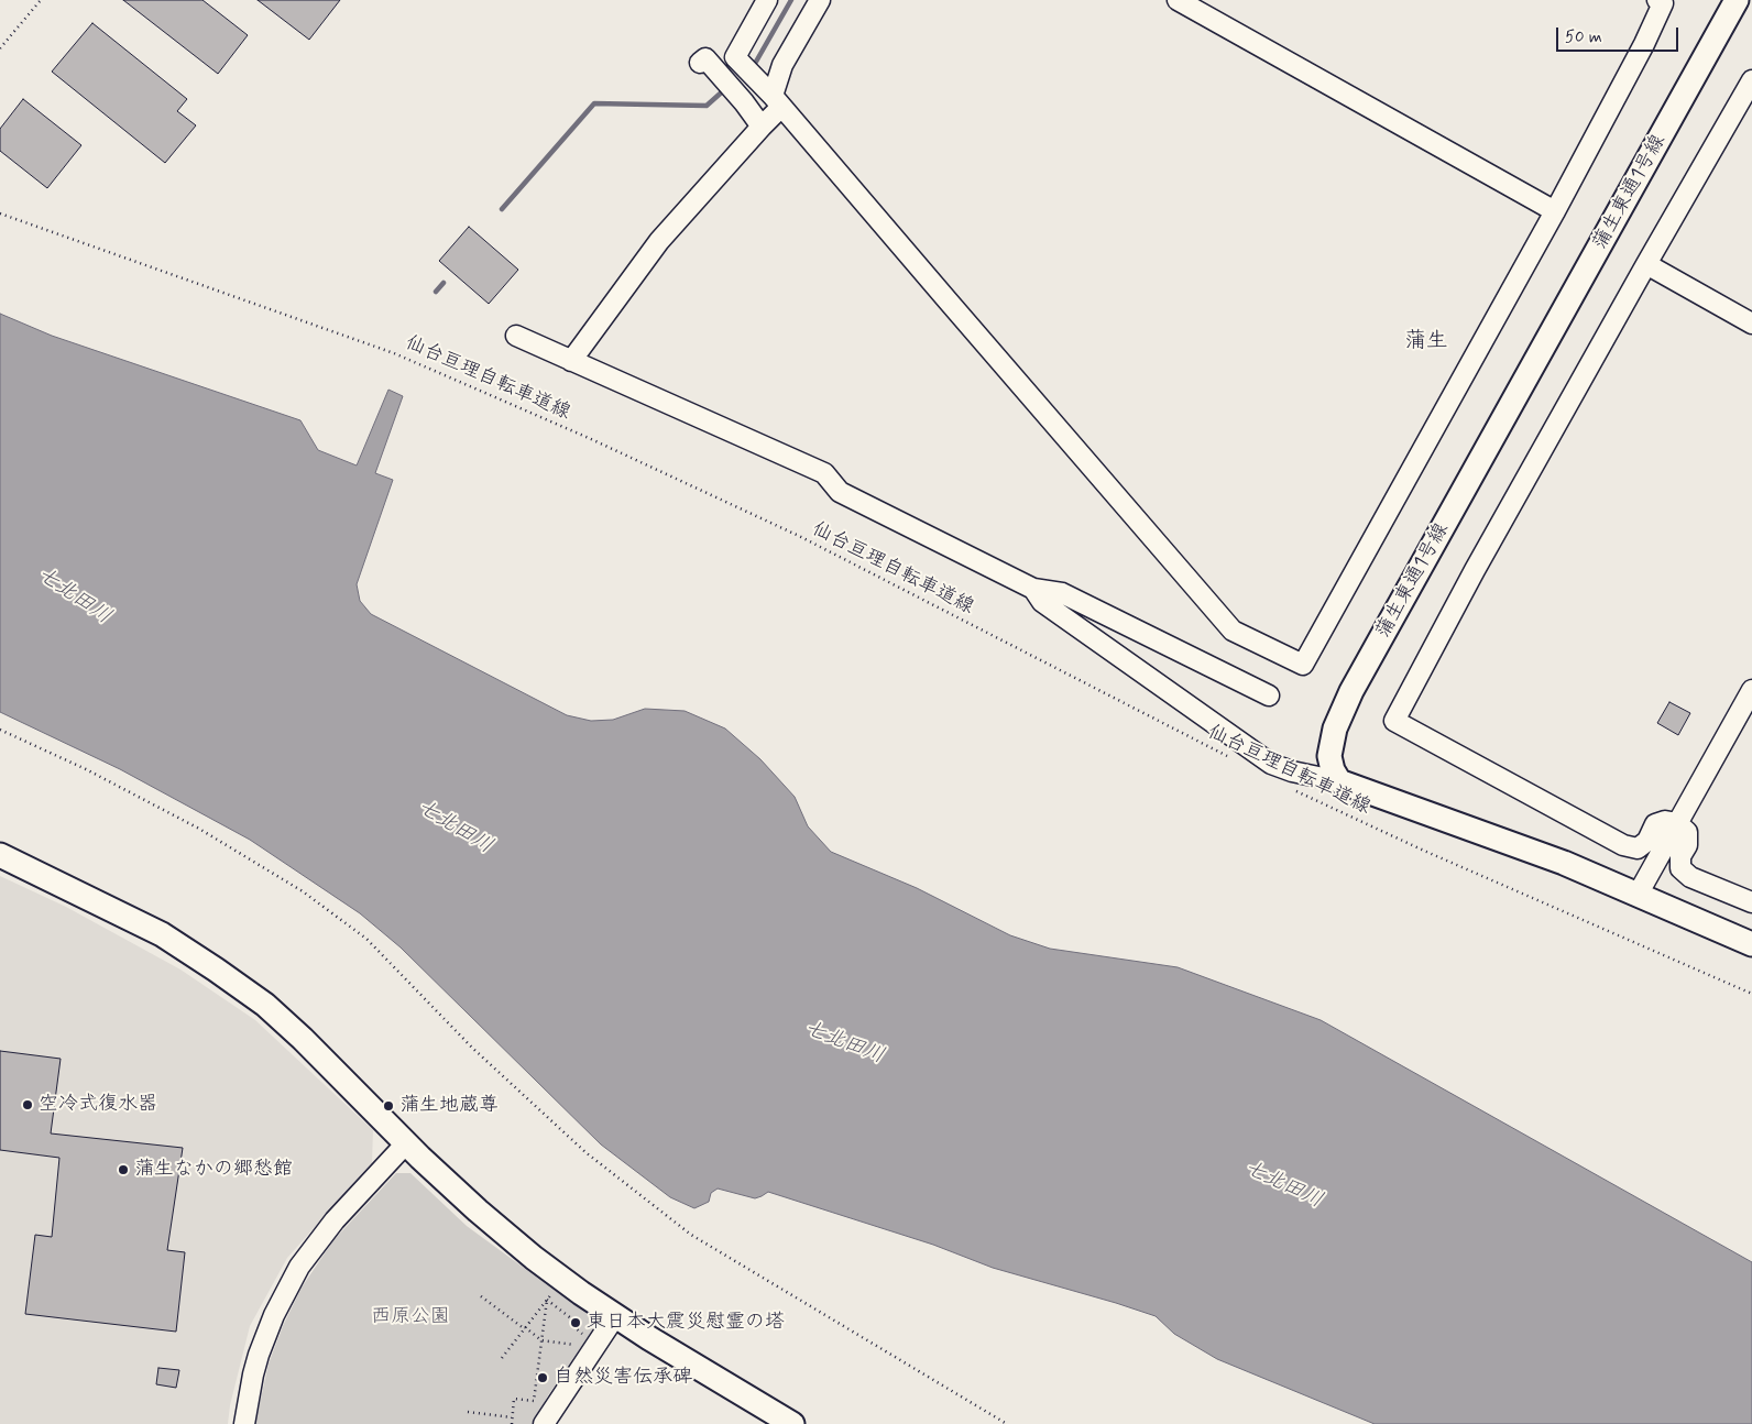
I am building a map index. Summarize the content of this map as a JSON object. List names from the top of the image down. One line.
{"streets":{"street":["蒲生東通1号線"],"path":["仙台亘理自転車道線"]},"districts":["蒲生"],"water":["七北田川"],"parks":["西原公園"],"places":["空冷式復水器","蒲生地蔵尊","蒲生なかの郷愁館","東日本大震災慰霊の塔","自然災害伝承碑"],"scale_bar":"50 m"}
